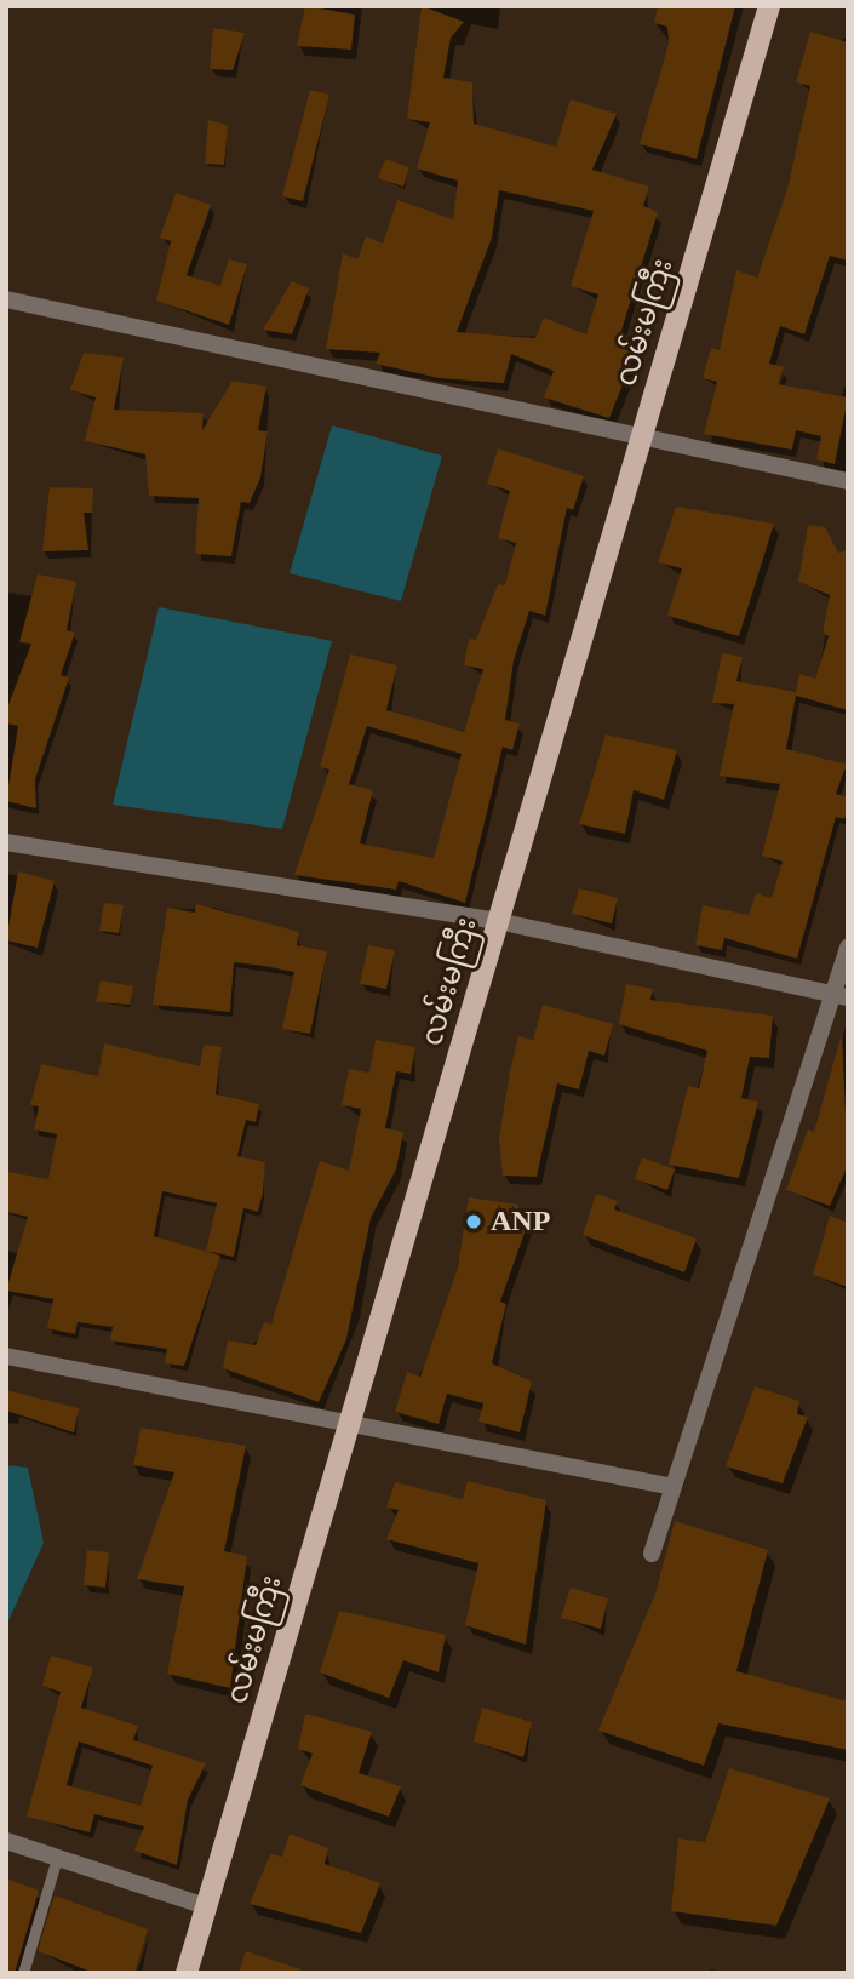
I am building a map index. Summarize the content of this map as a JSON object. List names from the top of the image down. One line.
{"streets":{"main road":["လမ်းမကြီး"]},"places":["ANP"]}
